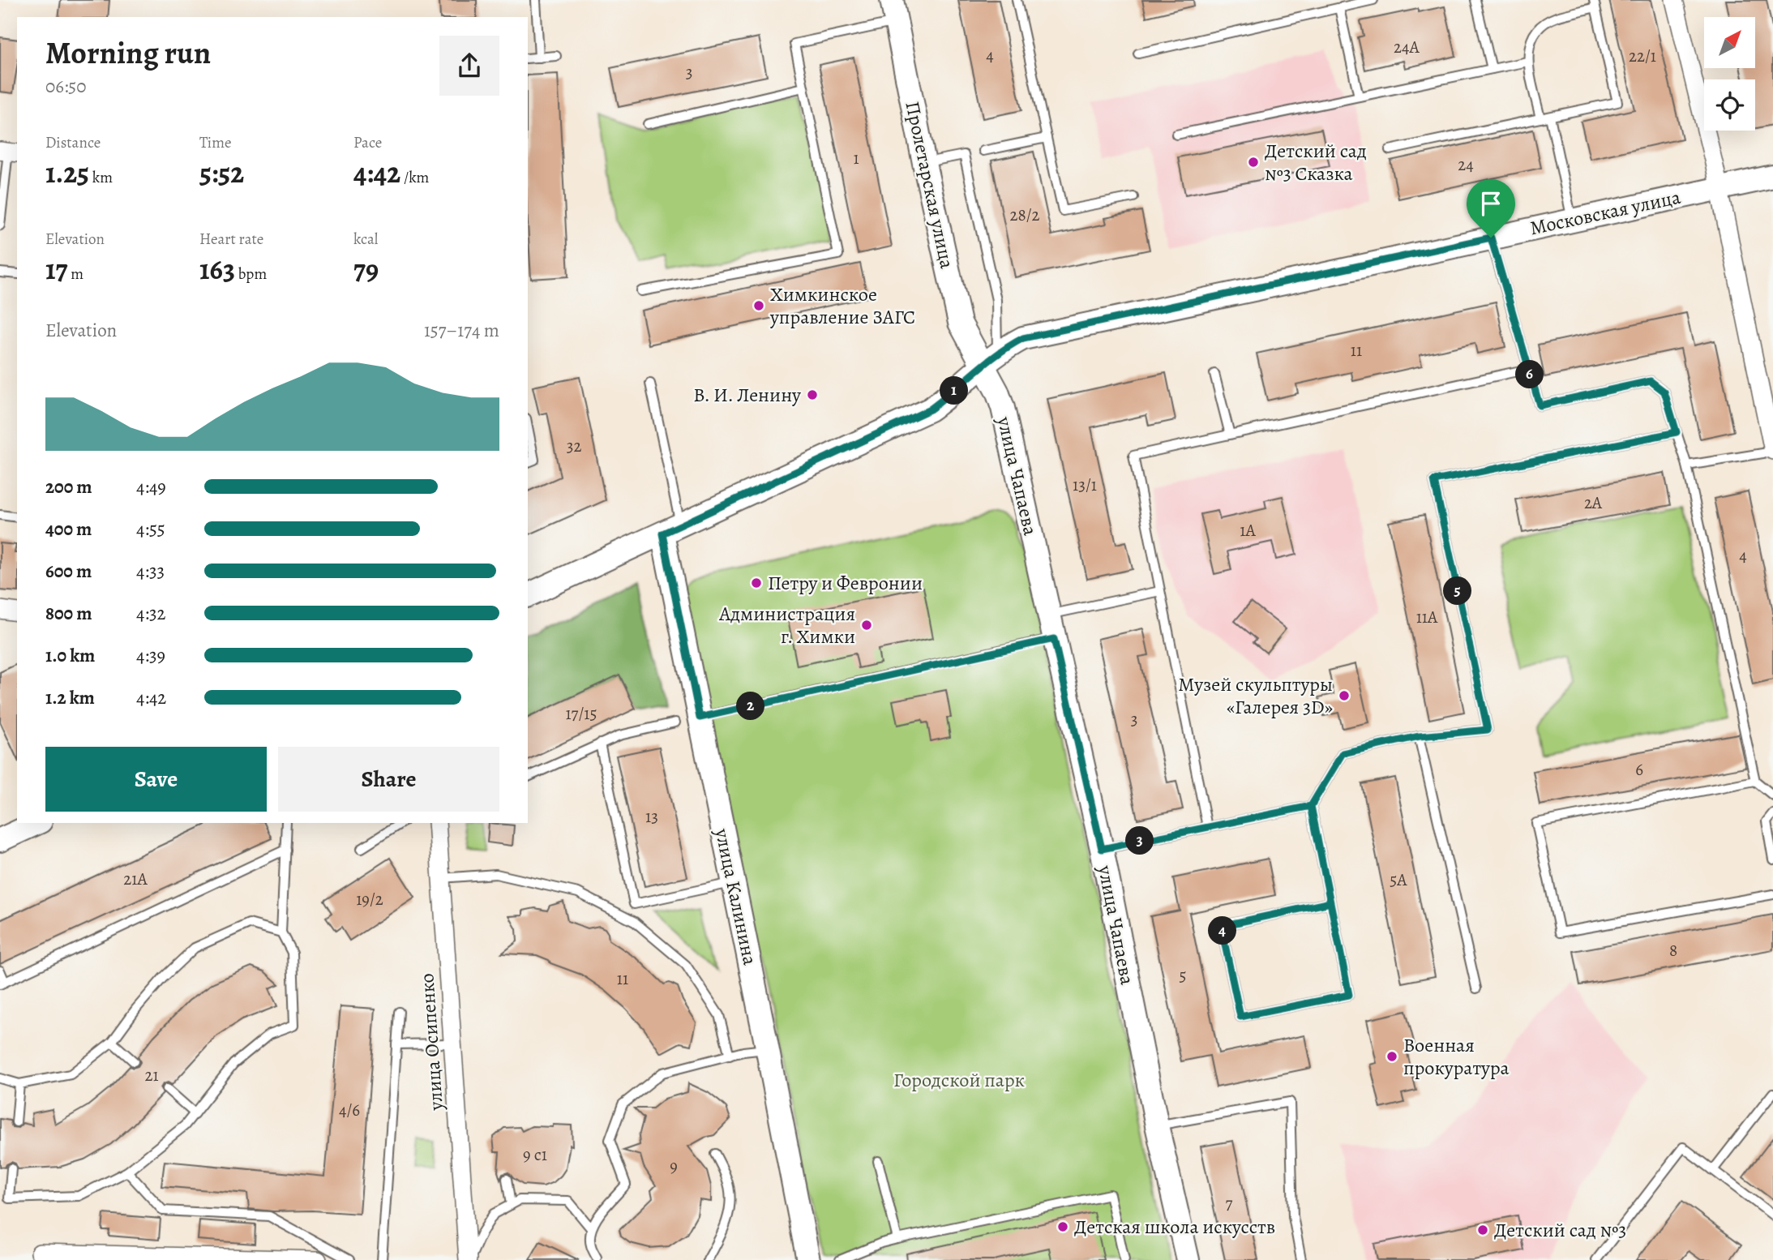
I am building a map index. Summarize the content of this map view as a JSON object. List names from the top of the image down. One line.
{"streets":{"street":["Пролетарская улица","Московская улица","улица Чапаева","улица Калинина","улица Осипенко"]},"crossings":[["Пролетарская улица","Московская улица"],["Пролетарская улица","улица Чапаева"],["Московская улица","улица Чапаева"],["Московская улица","улица Калинина"]],"parks":["Городской парк"],"places":["Детский сад №3 Сказка","Химкинское управление ЗАГС","В. И. Ленину","Петру и Февронии","Администрация г. Химки","Музей скульптуры «Галерея 3D»","Военная прокуратура","Детская школа искусств","Детский сад №3"],"house_numbers":["24А","4","22/1","3","1","24","28/2","11","32","13/1","2А","1А","4","11А","17/15","3","6","13","21А","5А","19/2","8","5","11","21","4/6","9 с1","9","7"],"north":"top right","page":{"heading":["Morning run","06:50"],"stats":[["Distance","1.25 km"],["Time","5:52"],["Pace","4:42 /km"],["Elevation","17 m"],["Heart rate","163 bpm"],["kcal","79"]],"chart":["Elevation","157–174 m"],"pins":["6","1","5","2","3","4"],"list":[{"name":"200 m","note":"4:49"},{"name":"400 m","note":"4:55"},{"name":"600 m","note":"4:33"},{"name":"800 m","note":"4:32"},{"name":"1.0 km","note":"4:39"},{"name":"1.2 km","note":"4:42"}],"buttons":["Save","Share"]}}
